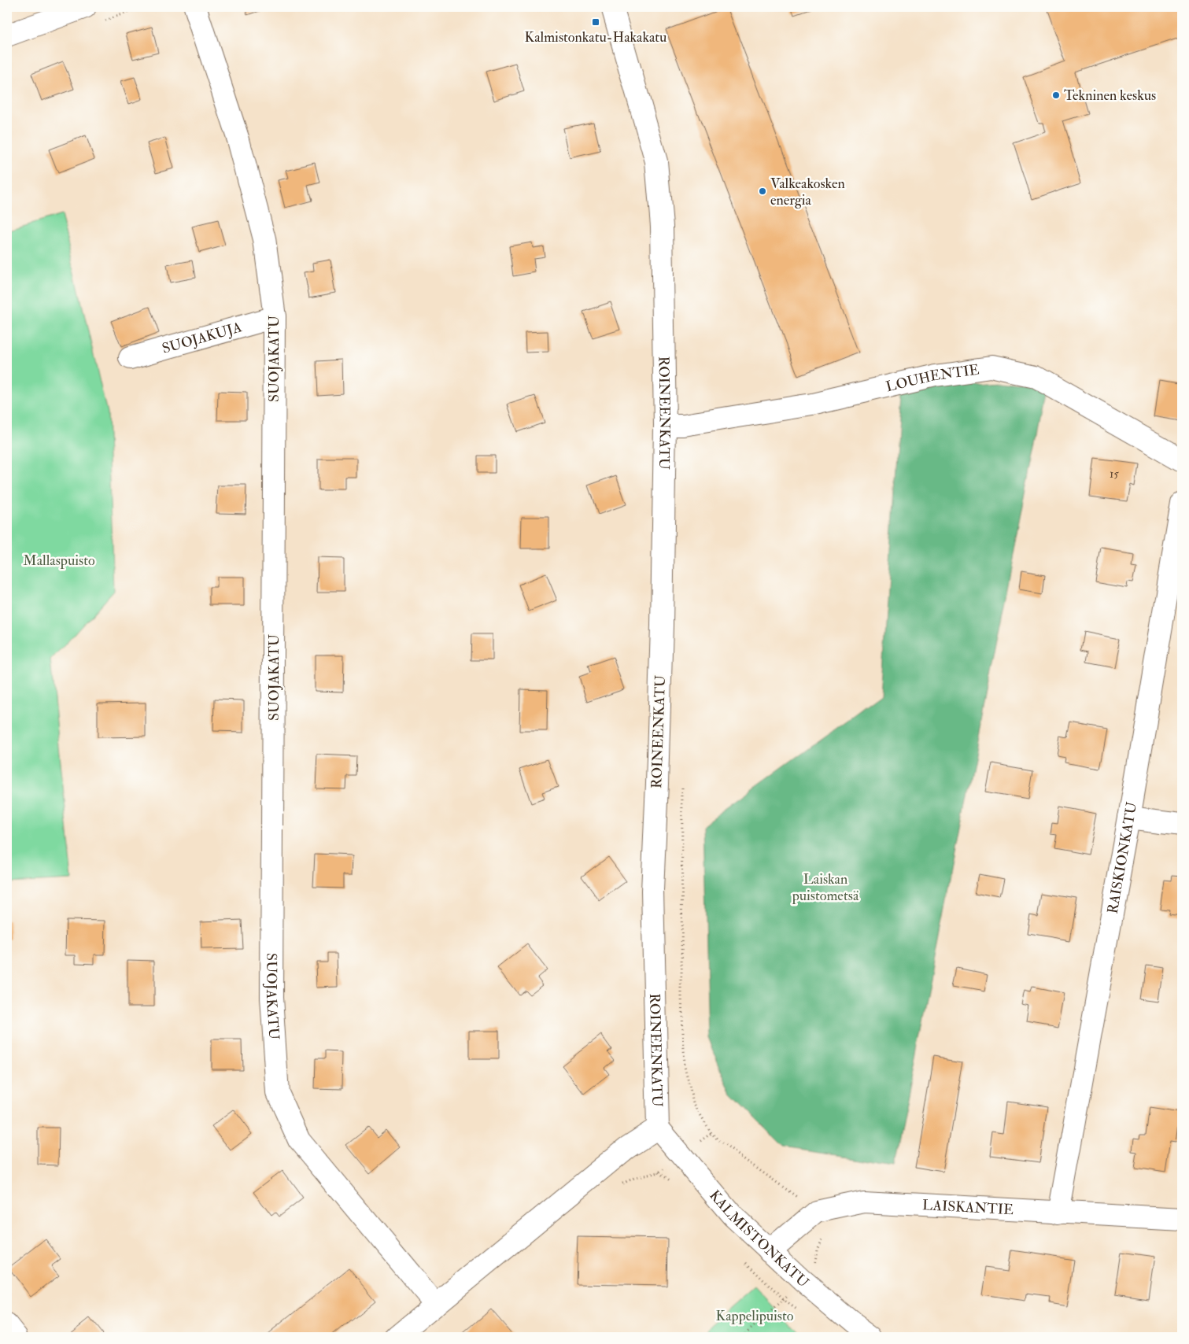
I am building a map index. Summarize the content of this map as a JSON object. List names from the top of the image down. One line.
{"streets":{"street":["SUOJAKUJA","SUOJAKATU","LOUHENTIE","ROINEENKATU","RAISKIONKATU","LAISKANTIE","KALMISTONKATU"]},"crossings":[["SUOJAKUJA","SUOJAKATU"],["SUOJAKATU","ROINEENKATU"],["LOUHENTIE","ROINEENKATU"],["ROINEENKATU","KALMISTONKATU"],["RAISKIONKATU","LAISKANTIE"],["LAISKANTIE","KALMISTONKATU"]],"parks":["Mallaspuisto","Laiskan puistometsä","Kappelipuisto"],"places":{"transit":["Kalmistonkatu-Hakakatu"],"other":["Tekninen keskus","Valkeakosken energia"]},"house_numbers":["15"]}
